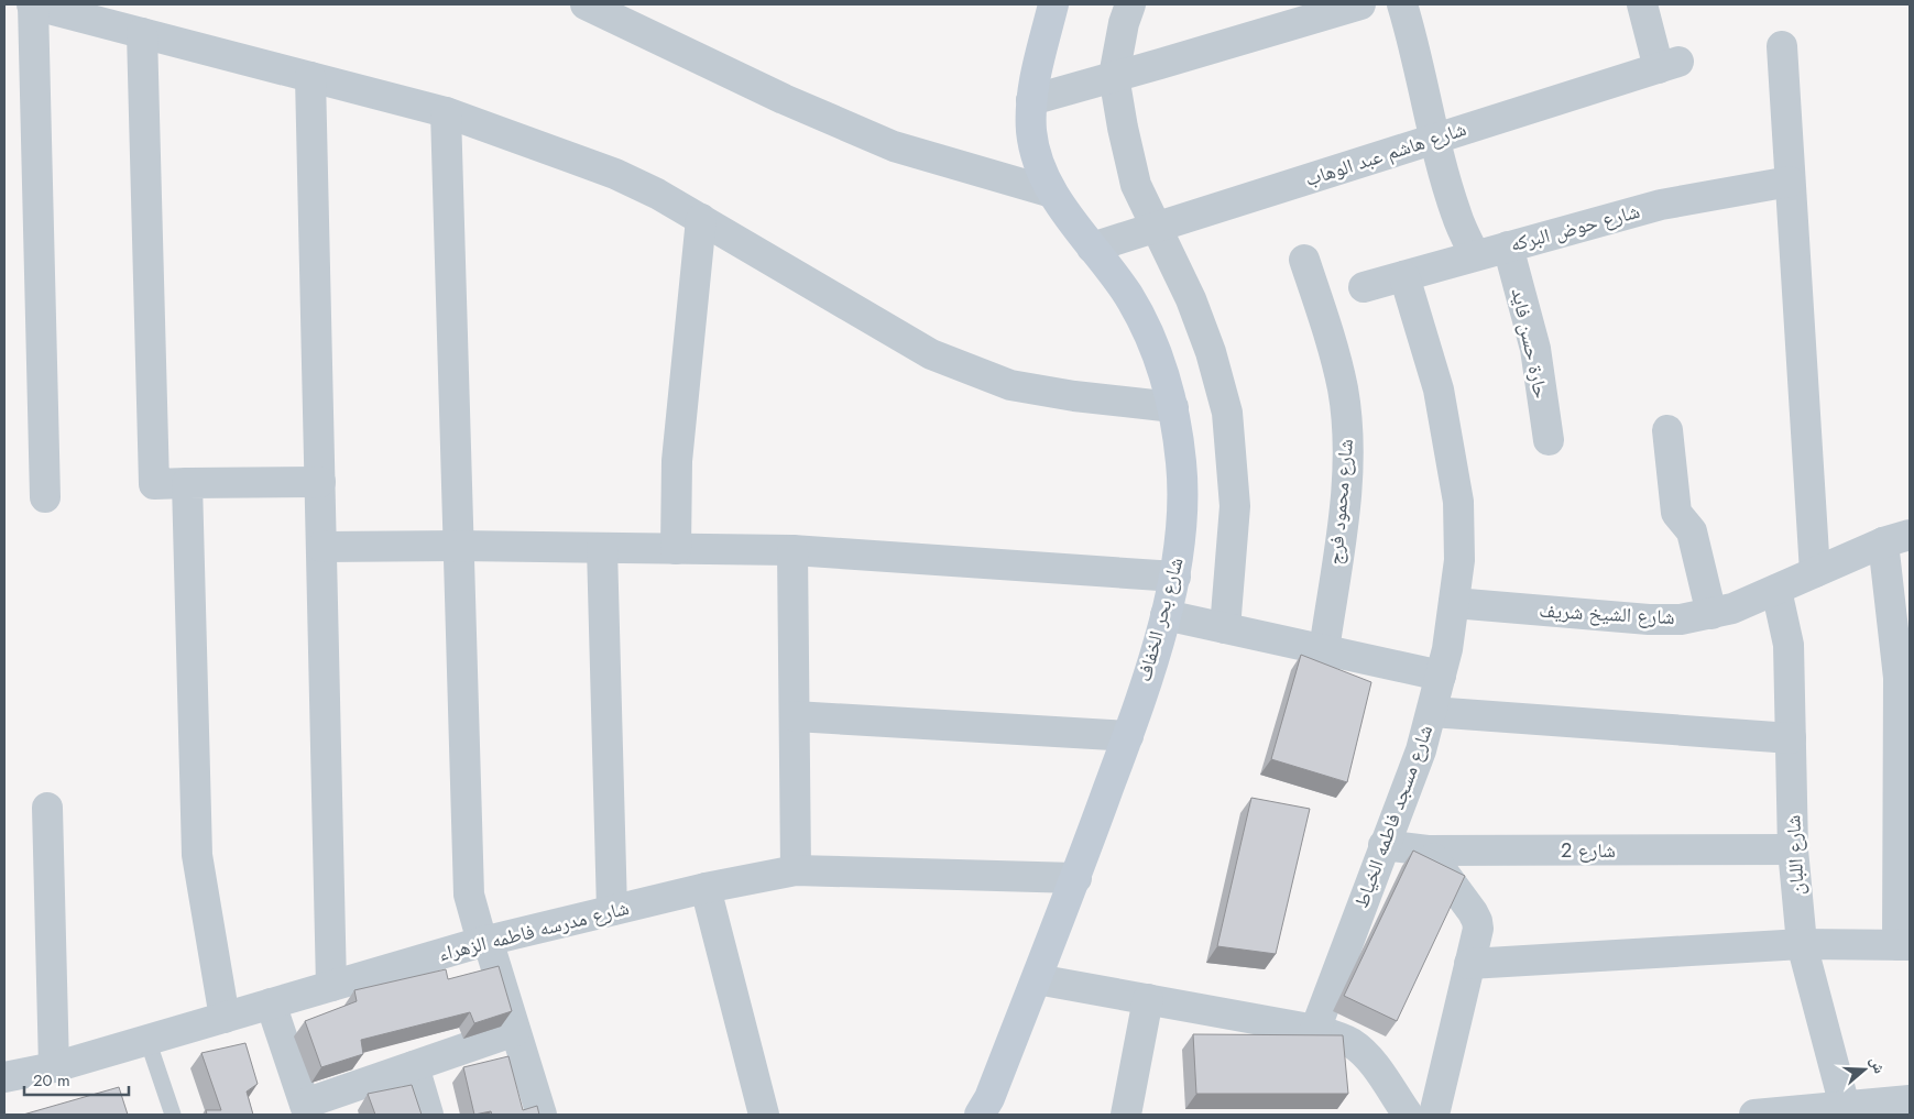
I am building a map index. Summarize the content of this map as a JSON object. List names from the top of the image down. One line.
{"streets":{"street":["شارع هاشم عبد الوهاب","شارع حوض البركه","حارة حسن فايد","شارع محمود فرج","شارع الشيخ شريف","شارع بحر الخفاف","شارع مسجد فاطمه الخياط","شارع 2","شارع اللبان","شارع مدرسه فاطمه الزهراء"]},"crossings":[["شارع هاشم عبد الوهاب","شارع بحر الخفاف"],["شارع حوض البركه","حارة حسن فايد"],["شارع حوض البركه","شارع مسجد فاطمه الخياط"],["شارع الشيخ شريف","شارع مسجد فاطمه الخياط"],["شارع الشيخ شريف","شارع اللبان"],["شارع بحر الخفاف","شارع مدرسه فاطمه الزهراء"],["شارع مسجد فاطمه الخياط","شارع 2"],["شارع 2","شارع اللبان"]],"scale_bar":"20 m","north":"right"}
